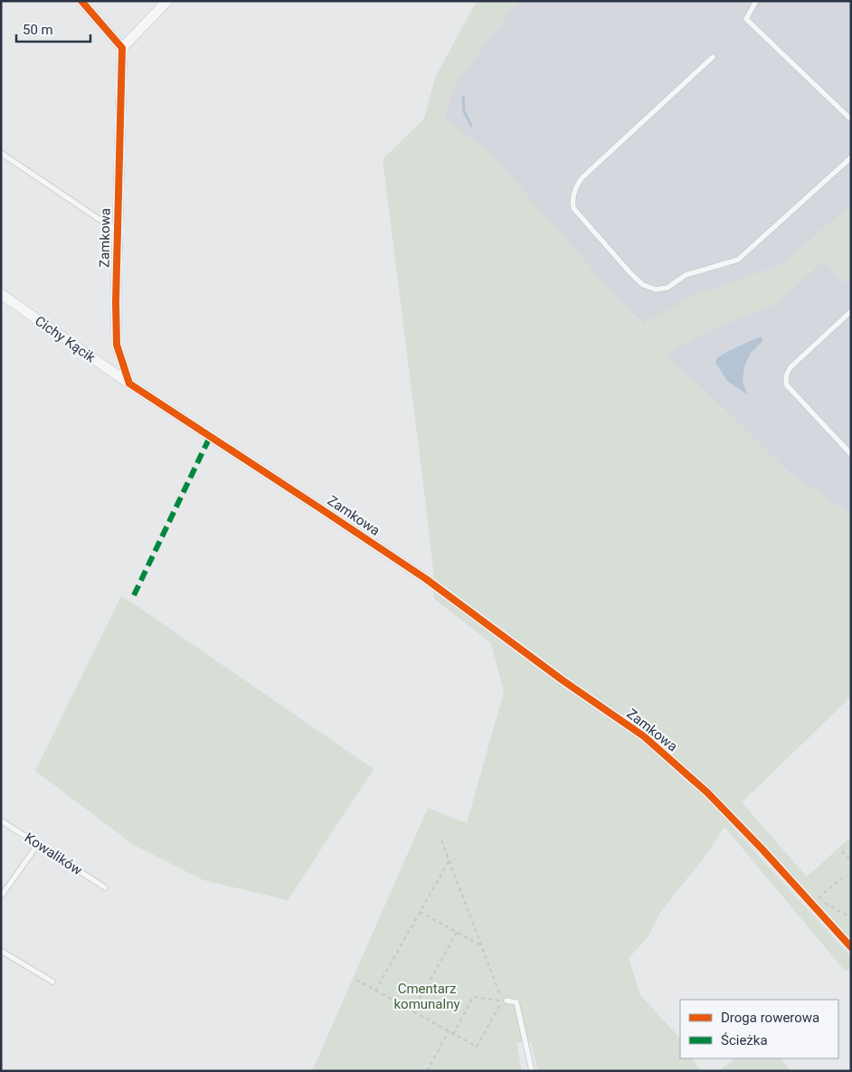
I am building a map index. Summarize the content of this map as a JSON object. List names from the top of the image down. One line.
{"streets":{"street":["Zamkowa","Cichy Kącik"],"lane":["Kowalików"]},"crossings":[["Zamkowa","Cichy Kącik"]],"parks":["Cmentarz komunalny"],"legend":["Droga rowerowa","Ścieżka"],"scale_bar":"50 m"}
